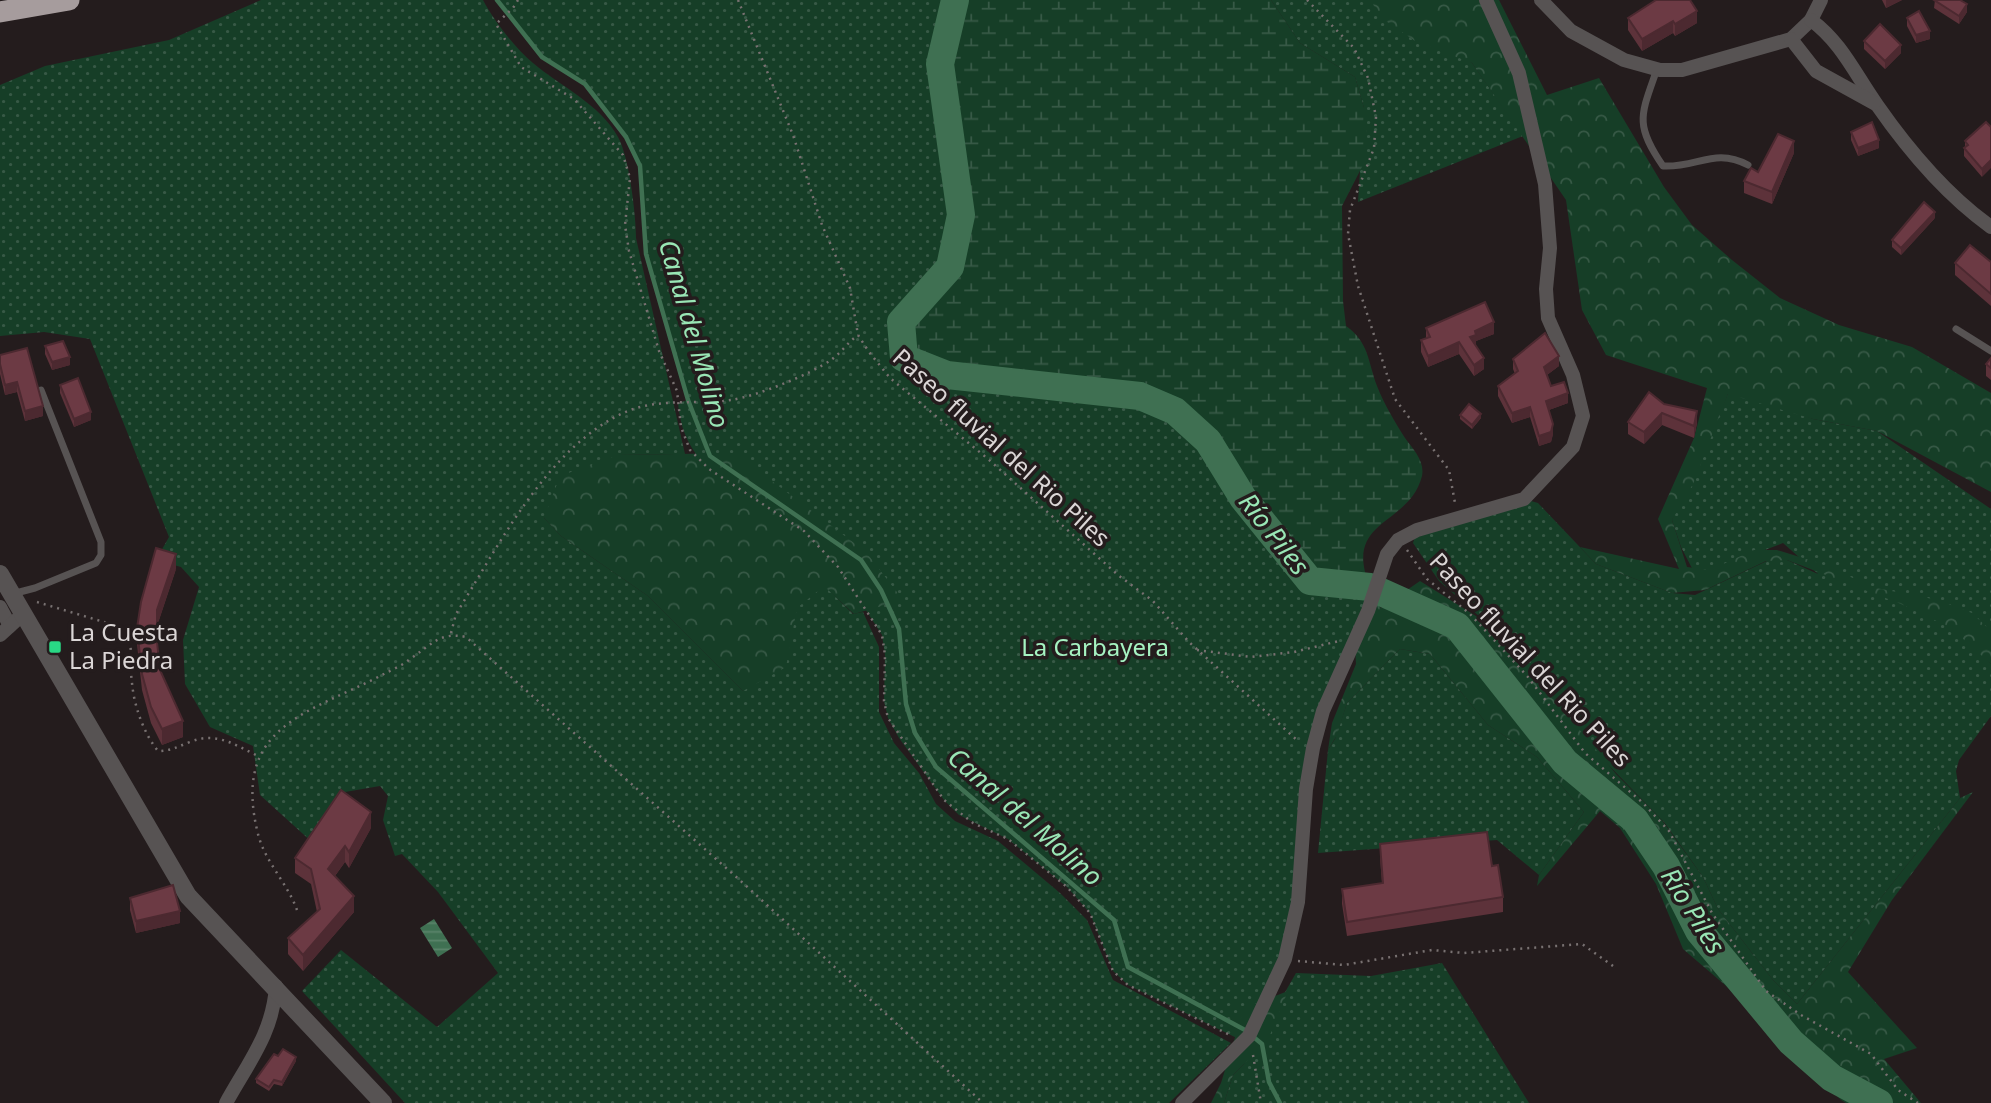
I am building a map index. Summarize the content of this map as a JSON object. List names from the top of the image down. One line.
{"streets":{"path":["Paseo fluvial del Rio Piles"]},"water":["Canal del Molino","Río Piles"],"parks":["La Carbayera"],"places":{"transit":["La Cuesta La Piedra"]}}
